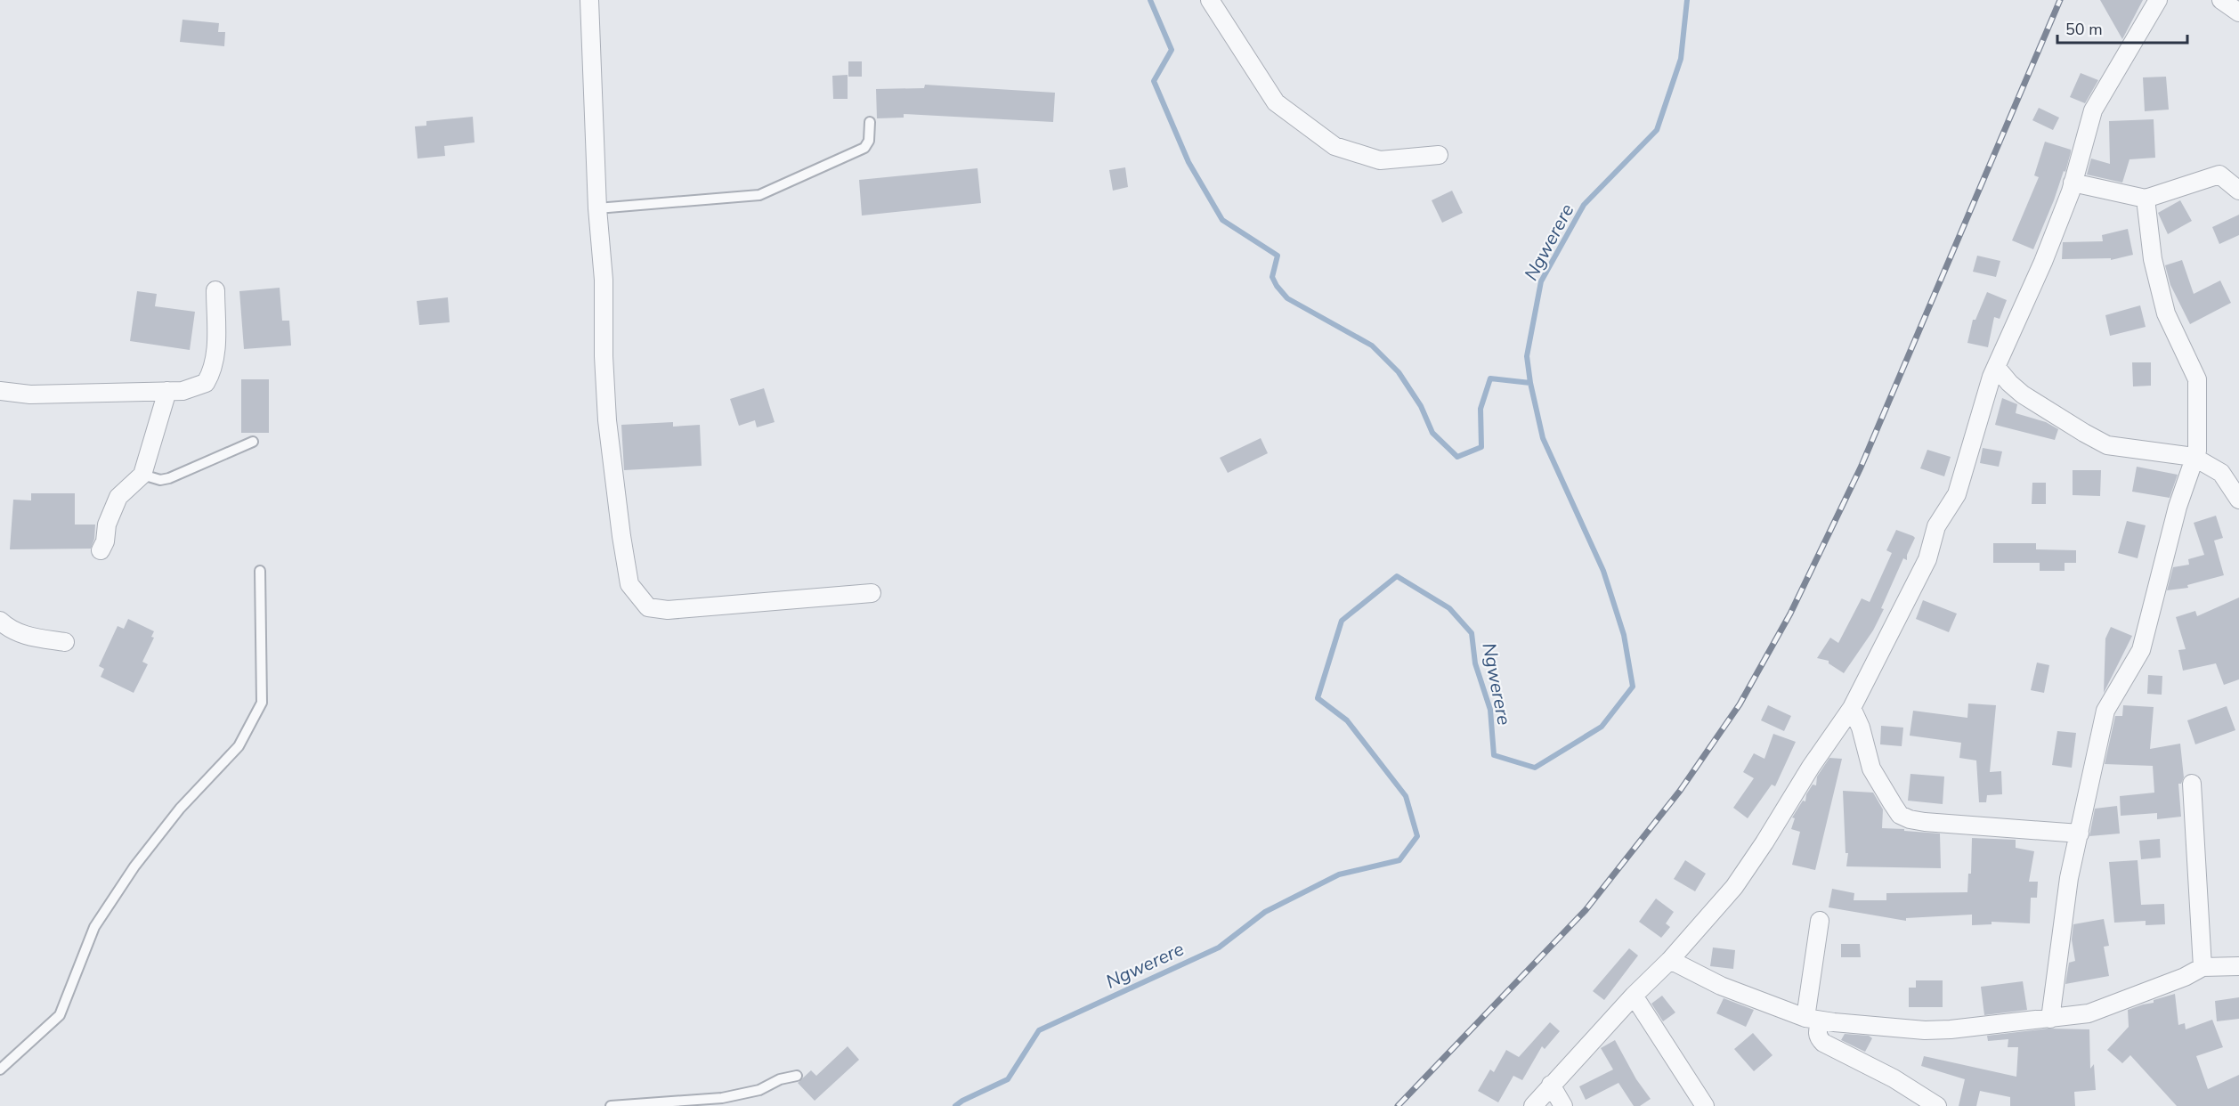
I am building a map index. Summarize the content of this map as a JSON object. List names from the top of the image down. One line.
{"water":["Ngwerere"],"scale_bar":"50 m"}
